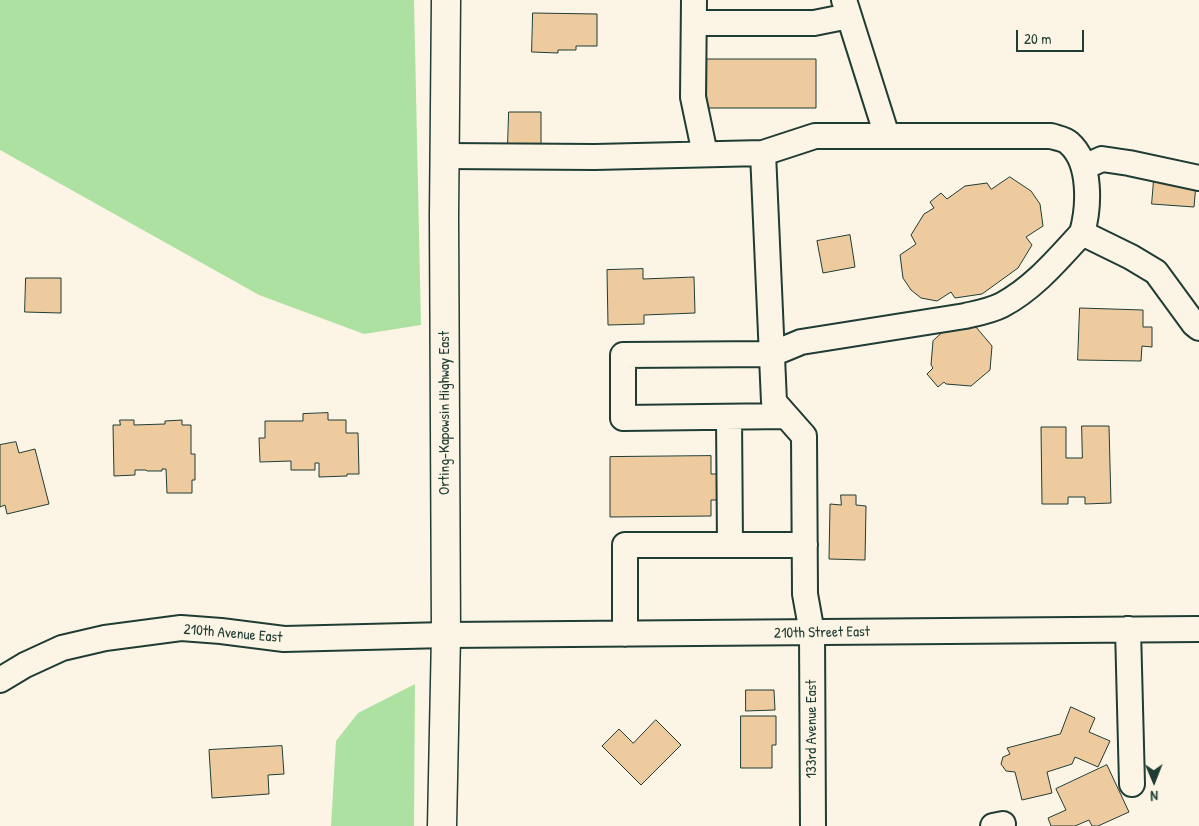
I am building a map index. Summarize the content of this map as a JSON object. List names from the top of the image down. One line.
{"streets":{"main road":["Orting-Kapowsin Highway East"],"street":["210th Street East","210th Avenue East","133rd Avenue East"]},"crossings":[["Orting-Kapowsin Highway East","210th Street East"],["Orting-Kapowsin Highway East","210th Avenue East"],["210th Street East","210th Avenue East"],["210th Street East","133rd Avenue East"]],"scale_bar":"20 m","north":"bottom"}
